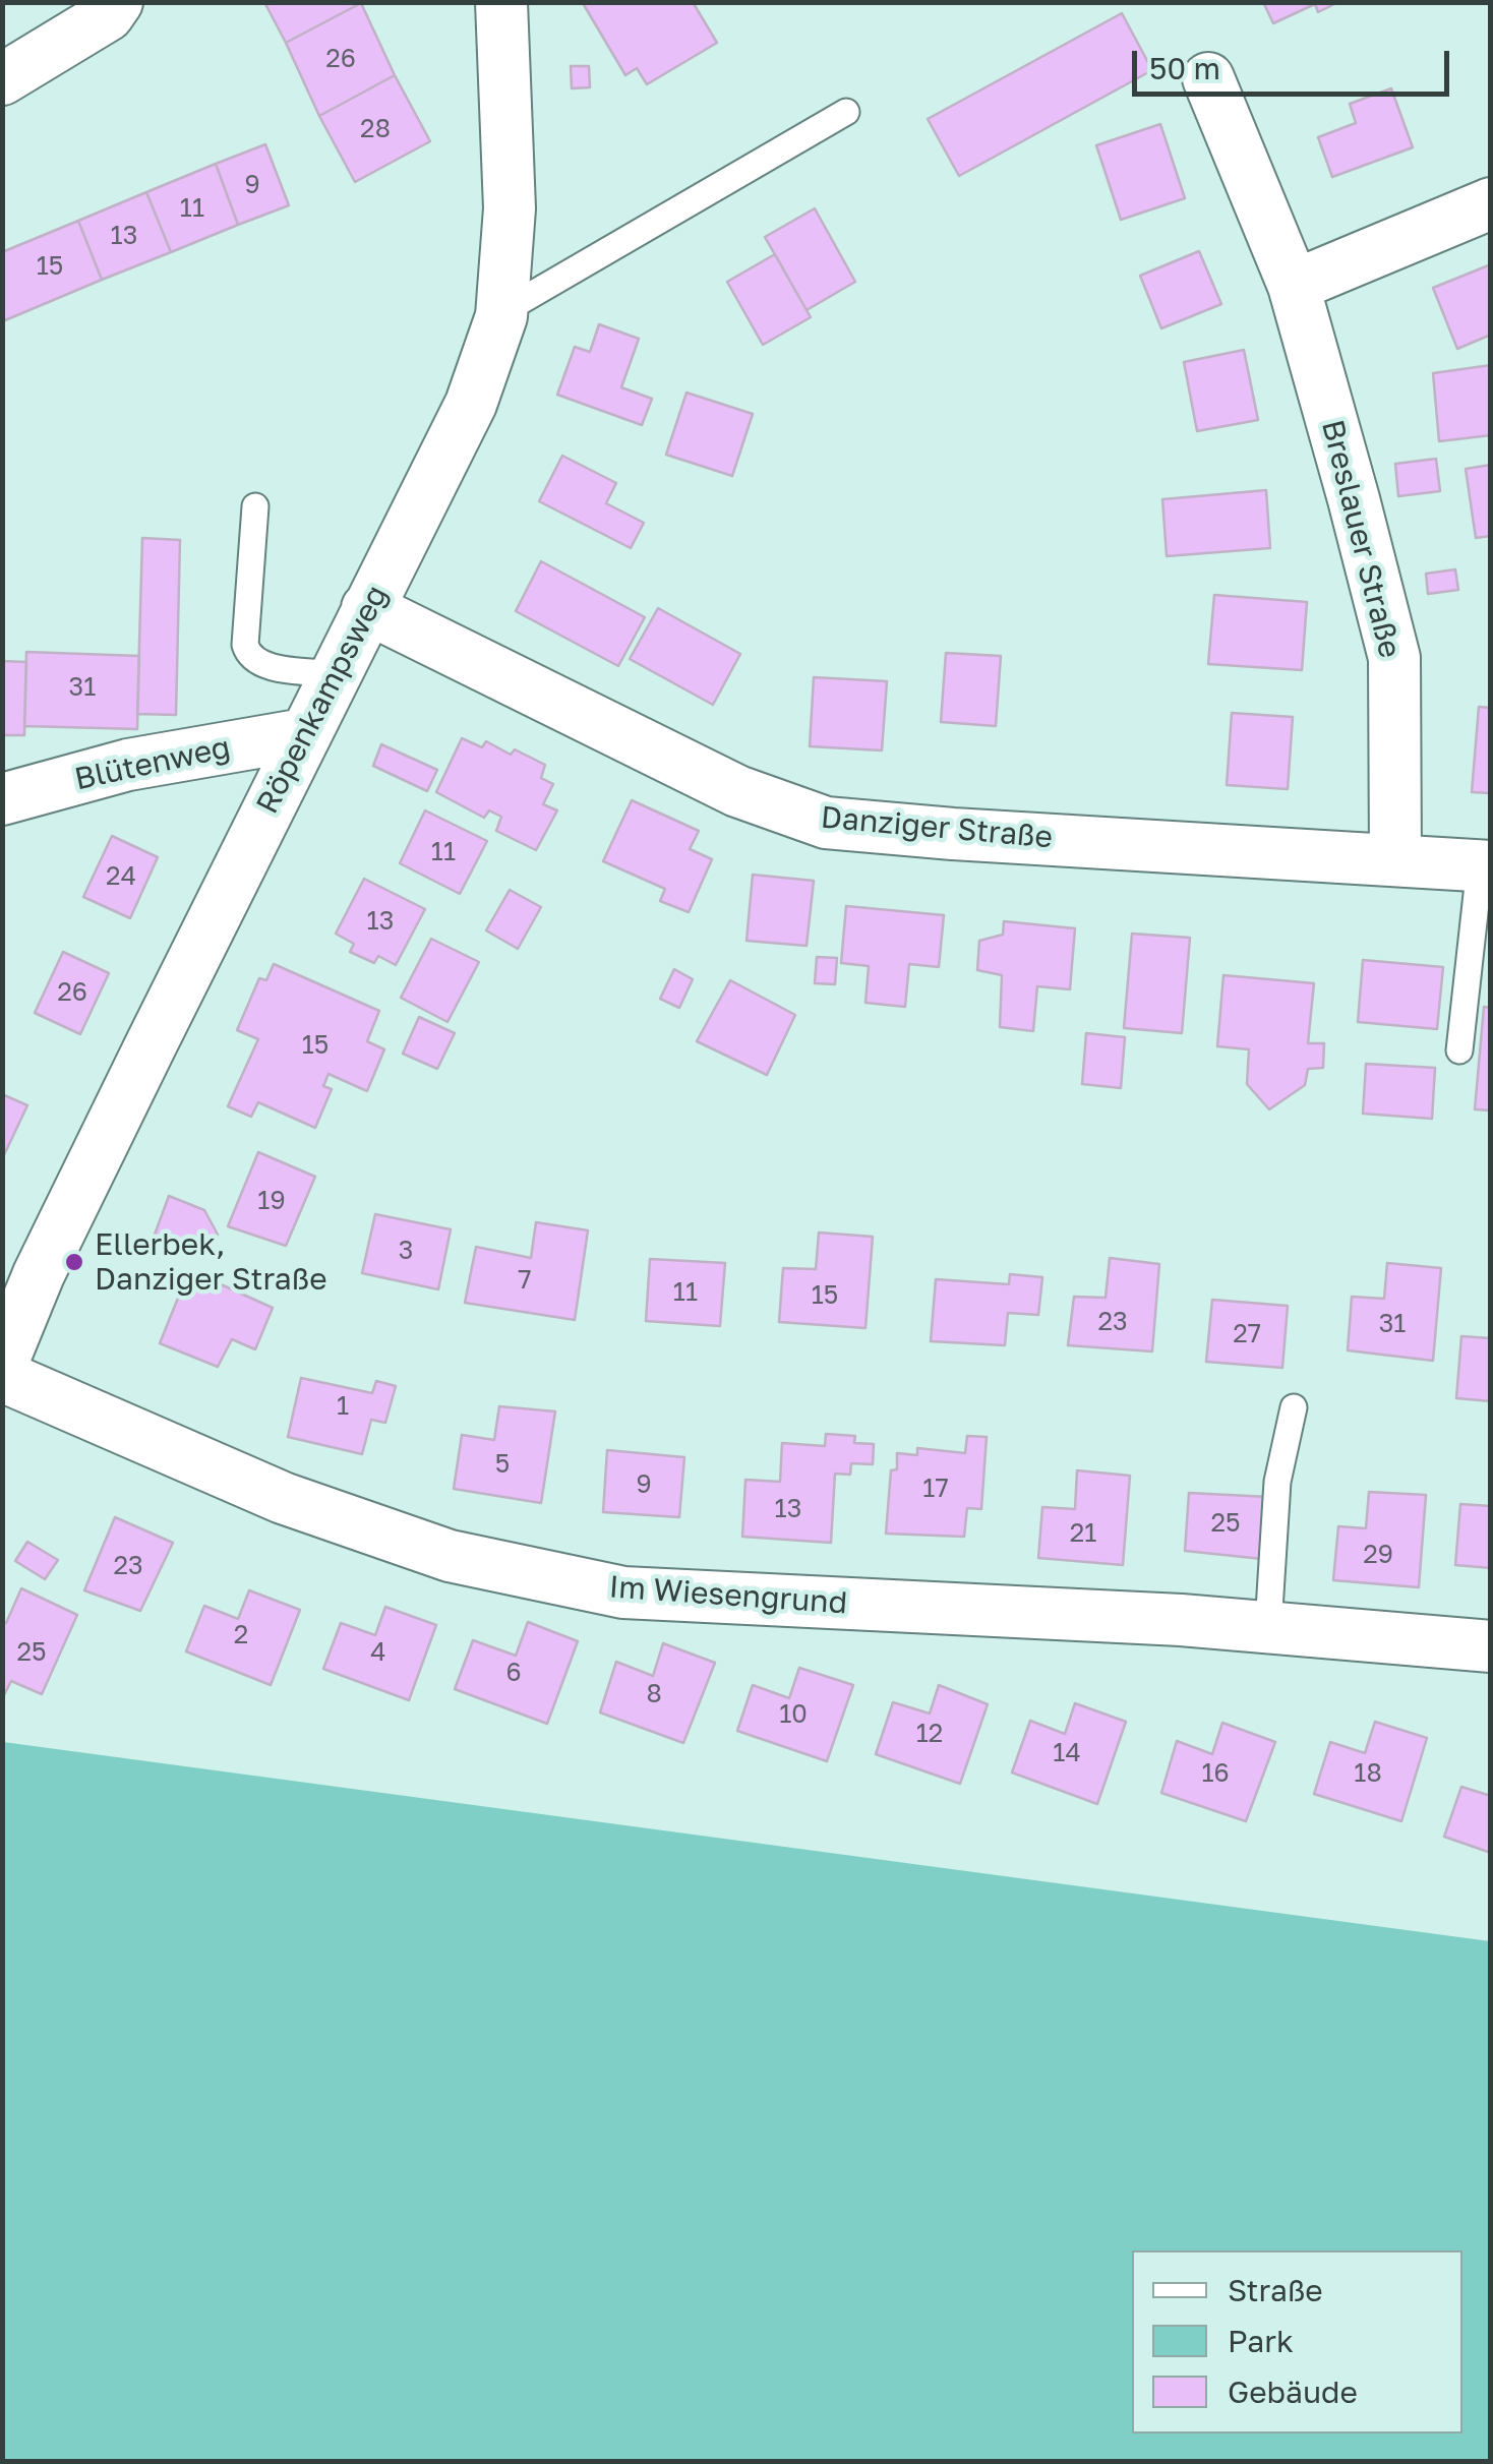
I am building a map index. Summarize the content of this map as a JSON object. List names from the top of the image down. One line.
{"streets":{"street":["Breslauer Straße","Röpenkampsweg","Blütenweg","Danziger Straße","Im Wiesengrund"]},"crossings":[["Breslauer Straße","Danziger Straße"],["Röpenkampsweg","Blütenweg"],["Röpenkampsweg","Danziger Straße"]],"places":["Ellerbek, Danziger Straße"],"house_numbers":["26","28","9","11","13","15","31","11","24","13","26","15","19","3","7","11","15","23","31","27","1","5","9","17","13","25","21","29","23","2","25","4","6","8","10","12","14","16","18"],"legend":["Straße","Park","Gebäude"],"scale_bar":"50 m"}
